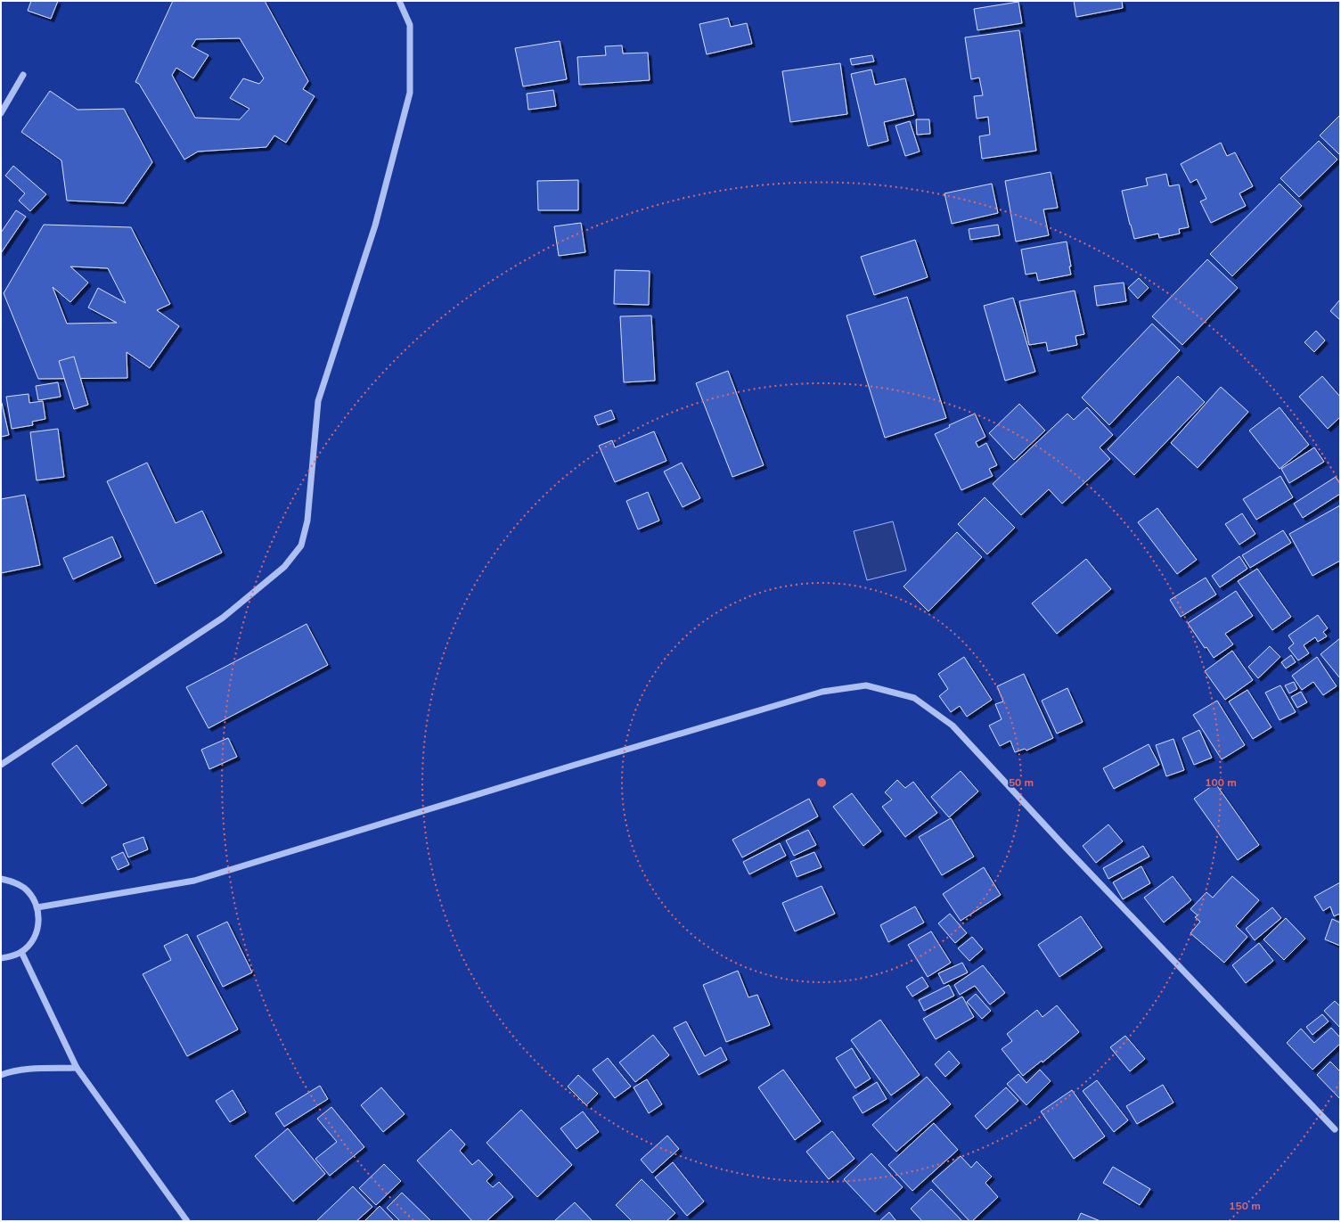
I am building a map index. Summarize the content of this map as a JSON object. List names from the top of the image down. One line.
{"rings":["50 m","100 m","150 m"]}
